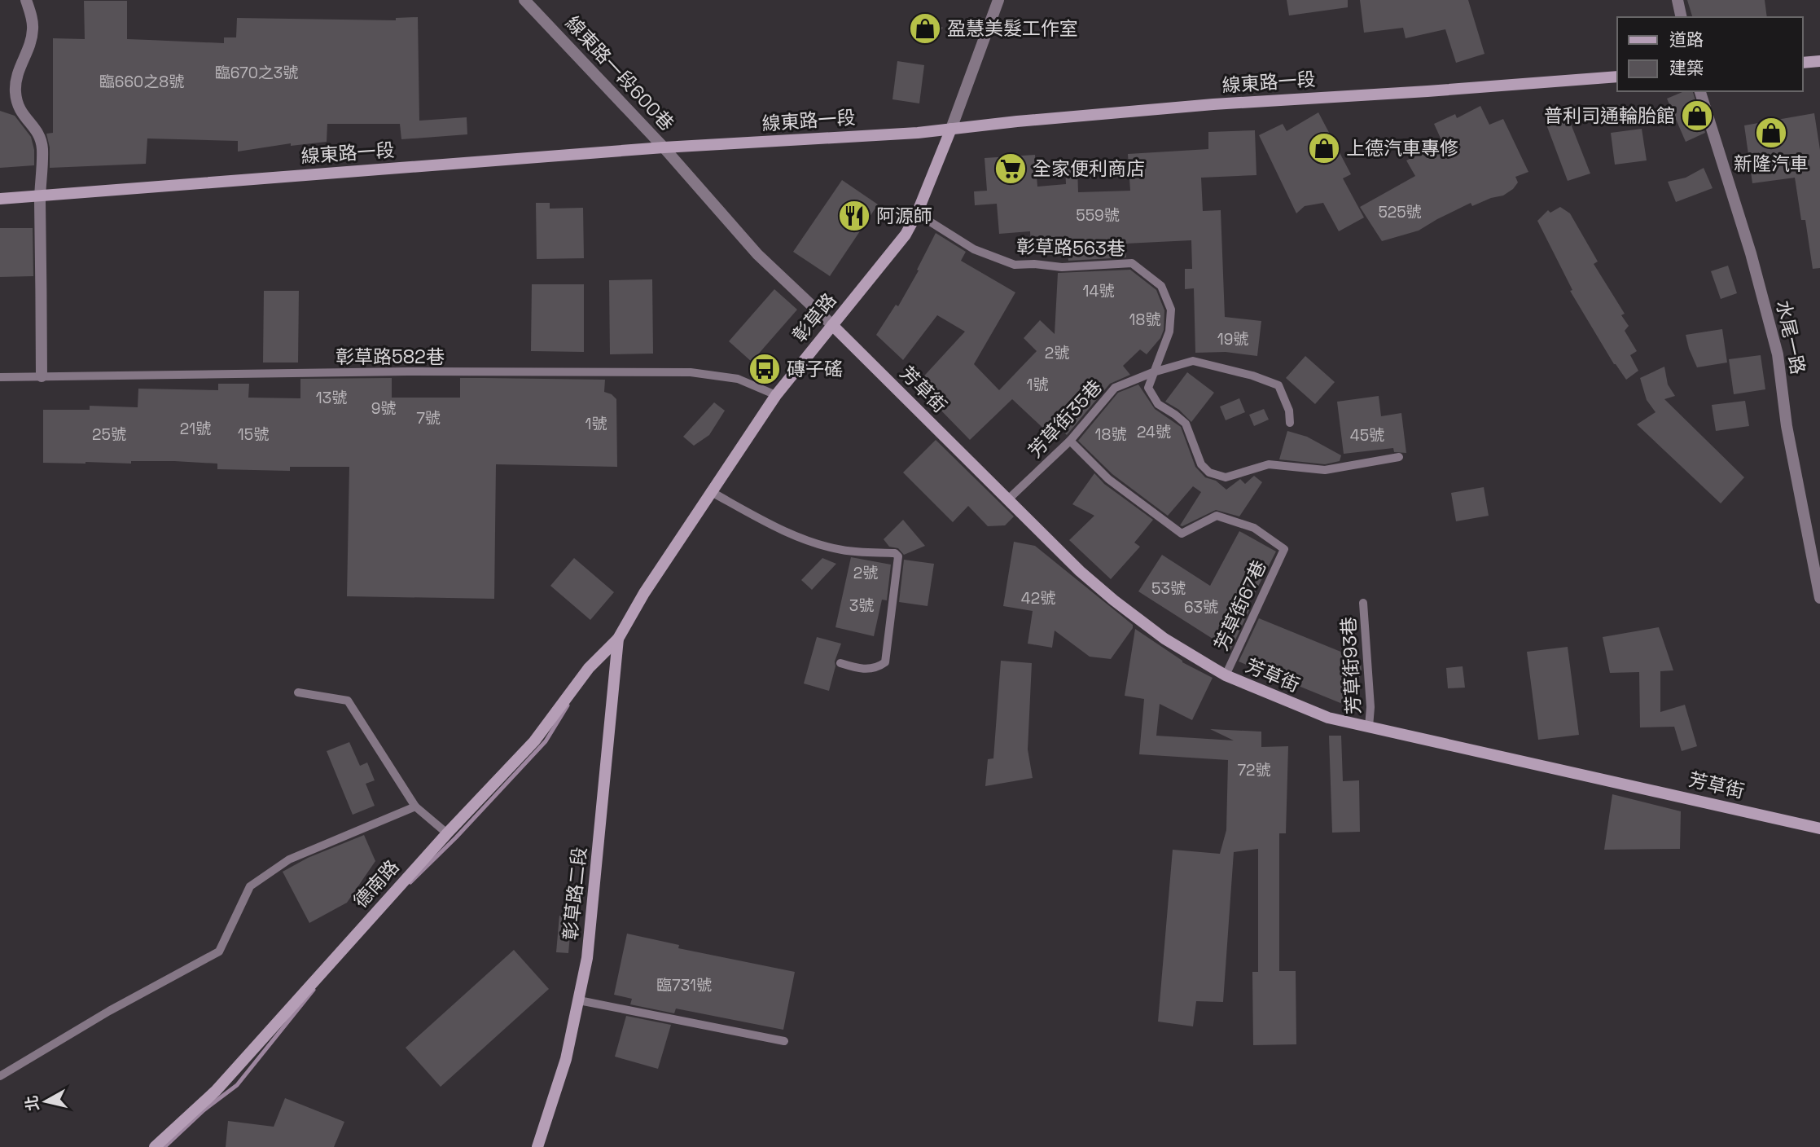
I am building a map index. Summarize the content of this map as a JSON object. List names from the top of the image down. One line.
{"streets":{"street":["線東路一段600巷","線東路一段","彰草路","水尾一路","芳草街","德南路","彰草路二段"],"lane":["彰草路563巷","彰草路582巷","芳草街35巷","芳草街67巷","芳草街93巷"]},"crossings":[["線東路一段600巷","線東路一段"],["線東路一段600巷","彰草路"],["線東路一段600巷","芳草街"],["線東路一段","彰草路"],["彰草路563巷","彰草路"],["彰草路563巷","芳草街35巷"],["彰草路","彰草路582巷"],["彰草路","芳草街"],["彰草路","德南路"],["彰草路","彰草路二段"],["芳草街","芳草街35巷"],["芳草街","芳草街67巷"],["芳草街","芳草街93巷"],["芳草街35巷","芳草街67巷"],["德南路","彰草路二段"]],"places":{"shop":["盈慧美髮工作室","普利司通輪胎館","新隆汽車","上德汽車專修"],"supermarket":["全家便利商店"],"restaurant":["阿源師"],"bus stop":["磚子磘"]},"house_numbers":["臨670之3號","臨660之8號","525號","559號","14號","18號","19號","2號","1號","13號","9號","7號","1號","21號","24號","25號","15號","18號","45號","2號","53號","42號","3號","63號","72號","臨731號"],"legend":["道路","建築"],"north":"left"}
